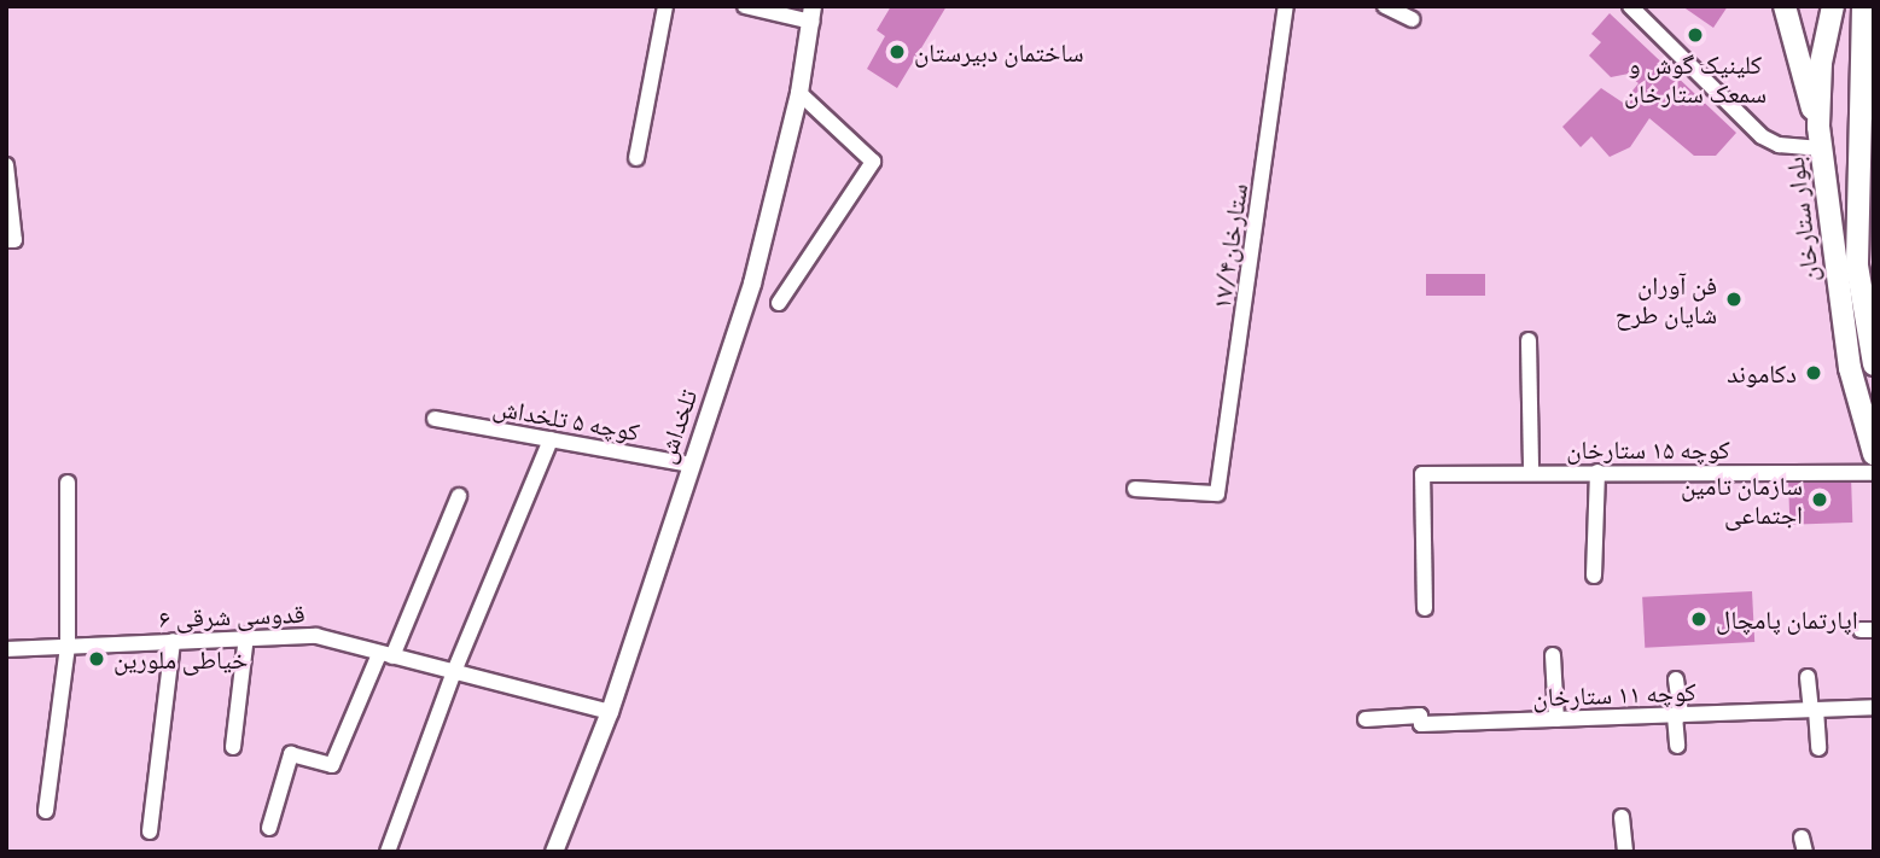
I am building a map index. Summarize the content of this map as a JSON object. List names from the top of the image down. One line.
{"streets":{"main road":["بلوار ستارخان"],"street":["ستارخان۱۷/۴","کوچه ۵ تلخداش","تلخداش","کوچه ۱۵ ستارخان","قدوسی شرقی ۶","کوچه ۱۱ ستارخان"]},"crossings":[["کوچه ۵ تلخداش","تلخداش"],["تلخداش","قدوسی شرقی ۶"]],"places":["کلینیک گوش و سمعک ستارخان","ساختمان دبیرستان","فن آوران شایان طرح","دکاموند","سازمان تامین اجتماعی","اپارتمان پامچال","خیاطی ملورین"]}
